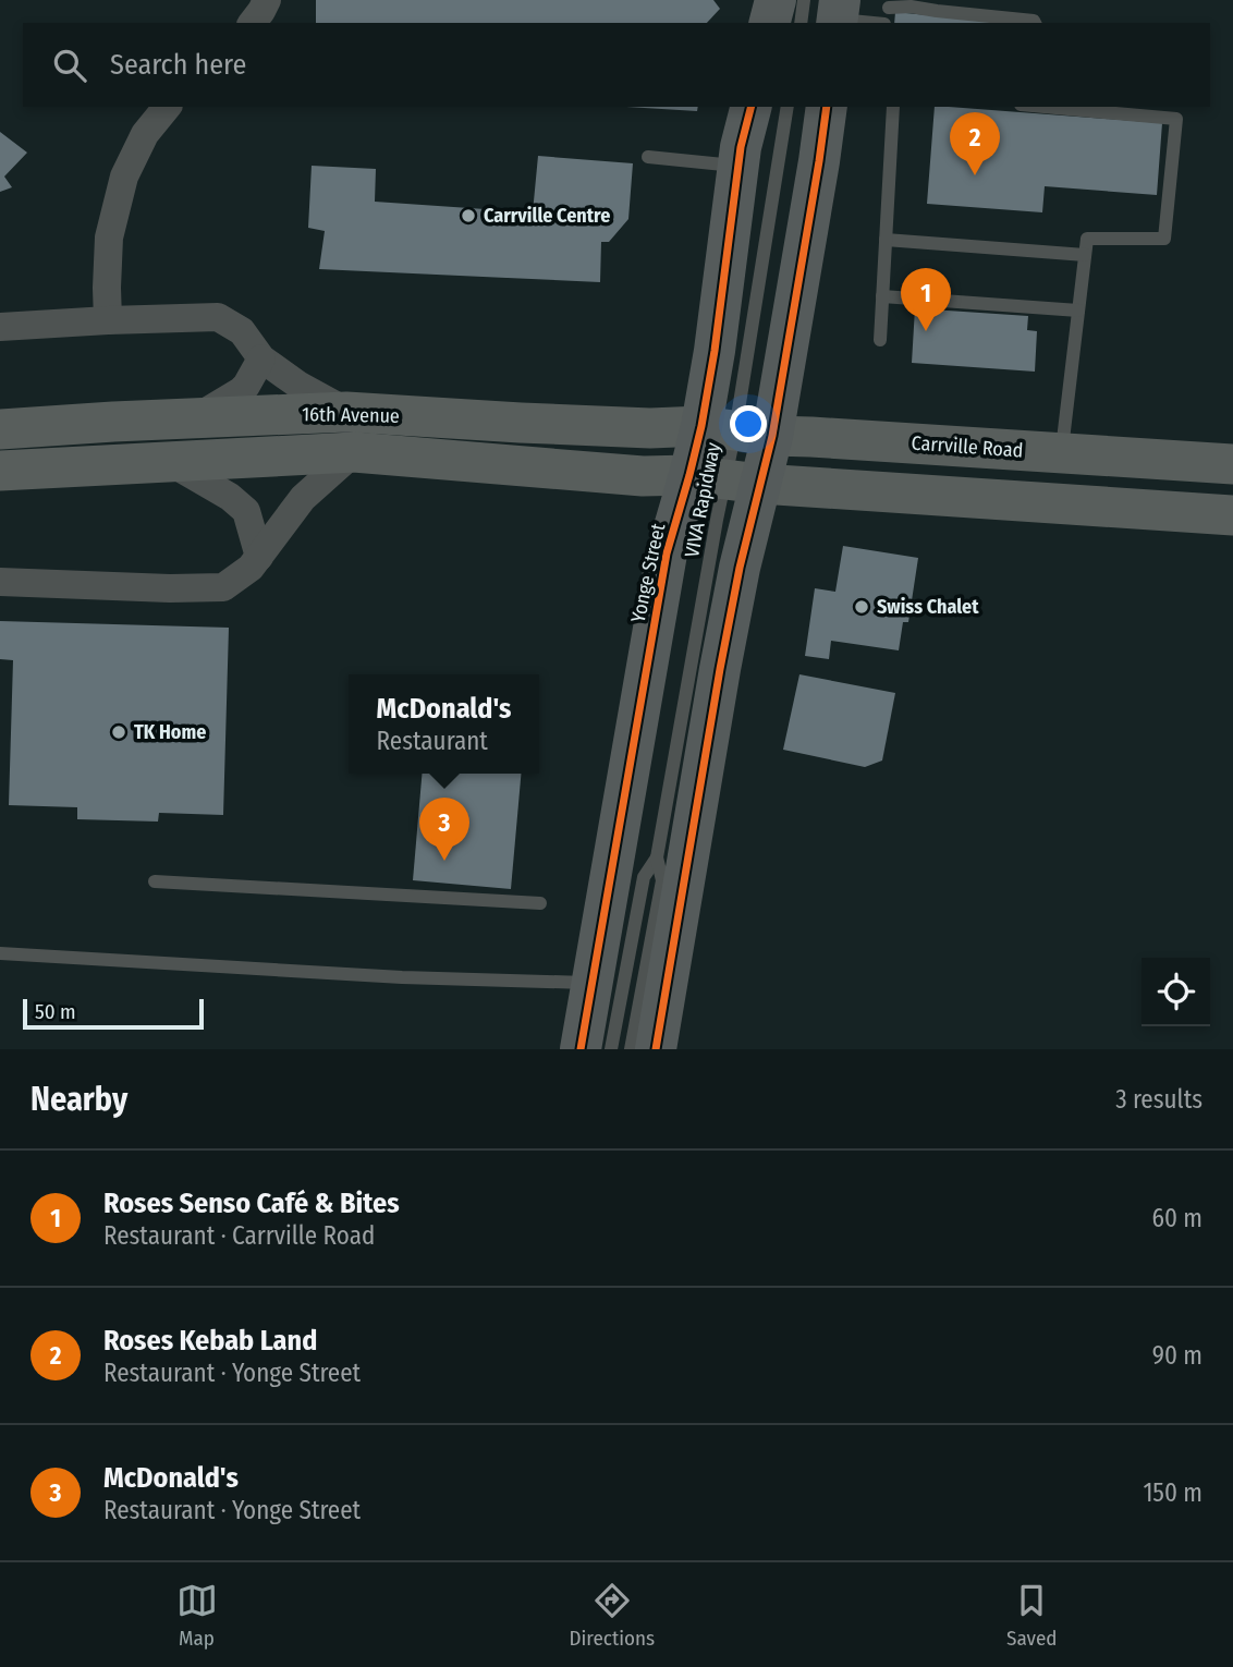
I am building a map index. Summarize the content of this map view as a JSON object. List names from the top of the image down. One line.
{"streets":{"main road":["16th Avenue","Carrville Road","Yonge Street"],"lane":["VIVA Rapidway"]},"crossings":[["16th Avenue","Carrville Road"],["16th Avenue","VIVA Rapidway"],["16th Avenue","Yonge Street"],["Carrville Road","VIVA Rapidway"],["Carrville Road","Yonge Street"],["VIVA Rapidway","Yonge Street"]],"places":["Carrville Centre","Swiss Chalet","TK Home"],"scale_bar":"50 m","page":{"search":"Search here","pins":["2","1","3"],"popup":["McDonald's","Restaurant"],"scale":"50 m","heading":["Nearby","3 results"],"list":[{"mark":"1","name":"Roses Senso Café & Bites","note":"Restaurant · Carrville Road","value":"60 m"},{"mark":"2","name":"Roses Kebab Land","note":"Restaurant · Yonge Street","value":"90 m"},{"mark":"3","name":"McDonald's","note":"Restaurant · Yonge Street","value":"150 m"}],"nav":["Map","Directions","Saved"]}}
